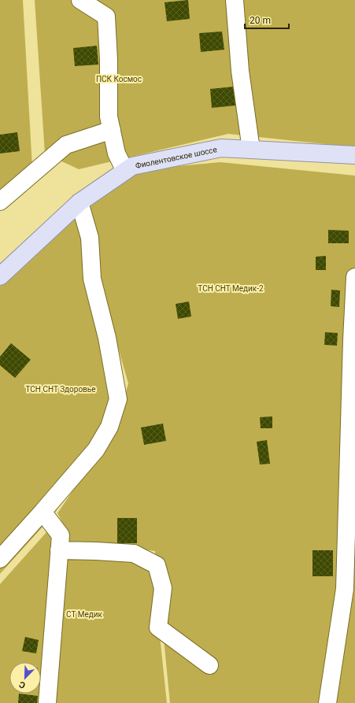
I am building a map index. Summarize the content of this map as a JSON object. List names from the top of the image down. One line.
{"streets":{"main road":["Фиолентовское шоссе"]},"parks":["ПСК Космос","ТСН СНТ Медик-2","ТСН СНТ Здоровье","СТ Медик"],"scale_bar":"20 m","north":"bottom left"}
